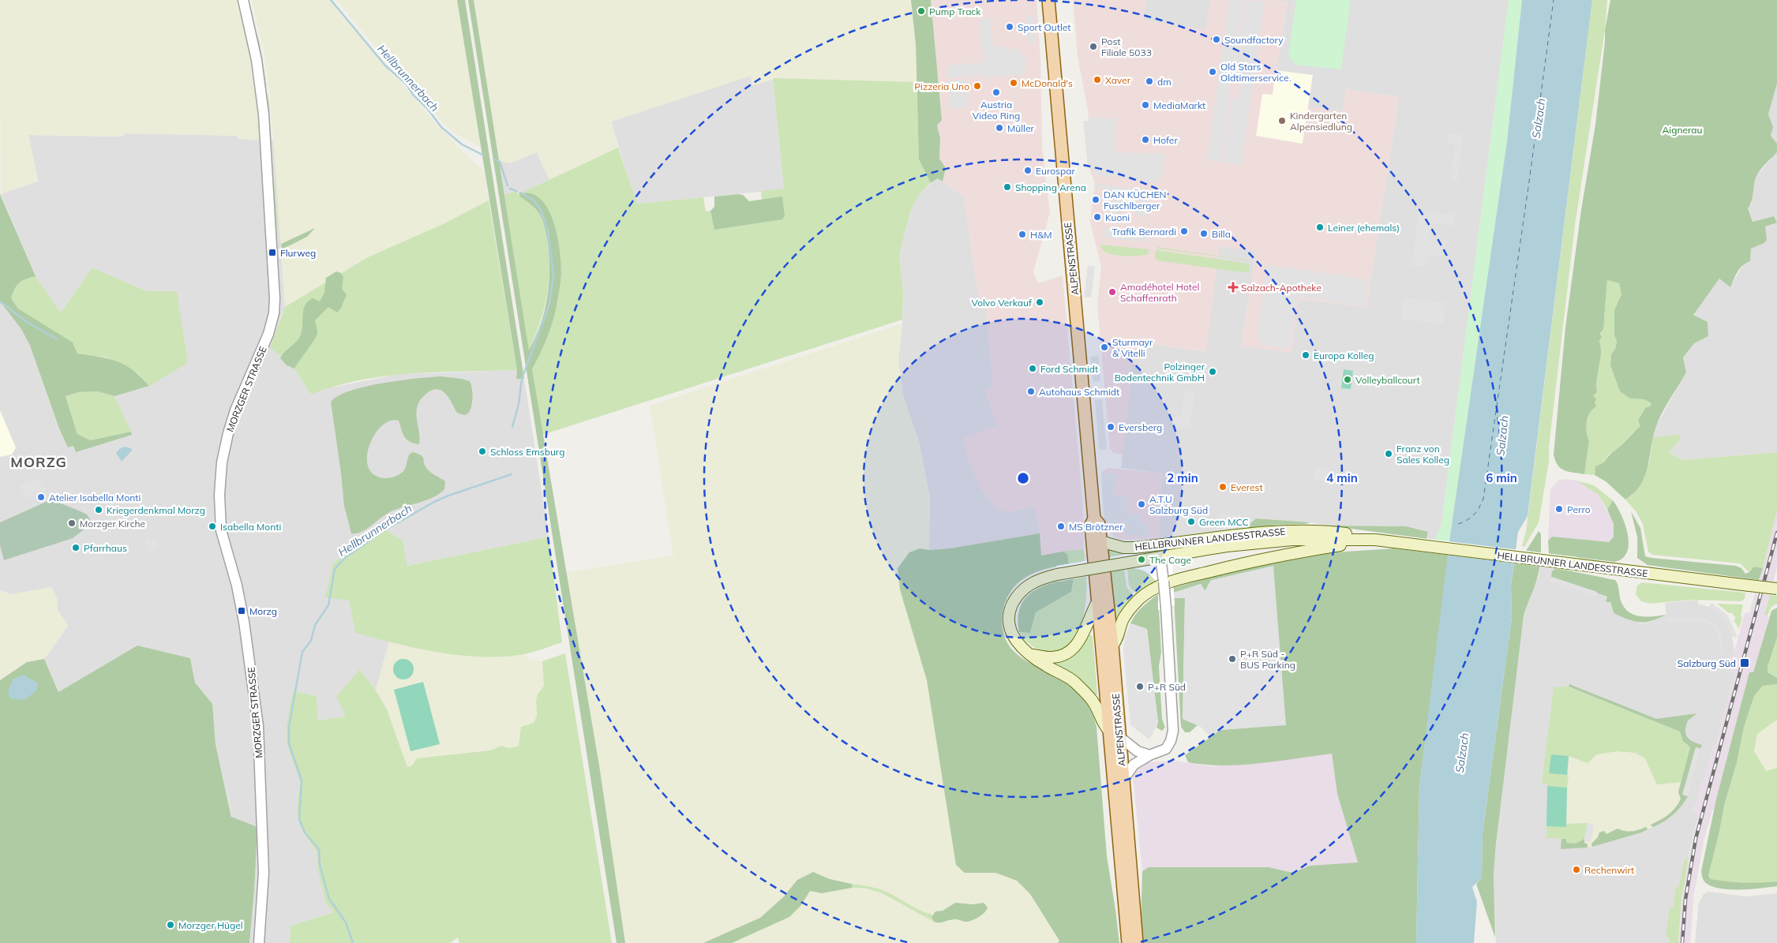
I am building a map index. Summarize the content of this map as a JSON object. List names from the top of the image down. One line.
{"streets":{"main road":["ALPENSTRASSE","HELLBRUNNER LANDESSTRASSE"],"street":["MORZGER STRASSE"]},"crossings":[["ALPENSTRASSE","HELLBRUNNER LANDESSTRASSE"]],"districts":["MORZG"],"water":["Hellbrunnerbach","Salzach"],"parks":["Aignerau"],"places":{"other":["Pump Track","Sport Outlet","Soundfactory","Post Filiale 5033","Old Stars Oldtimerservice","Xaver","dm","McDonald's","Pizzeria Uno","Austria Video Ring","MediaMarkt","Kindergarten Alpensiedlung","Müller","Hofer","Eurospar","Shopping Arena","DAN KÜCHEN Fuschlberger","Kuoni","Leiner (ehemals)","Trafik Bernardi","Billa","H&M","Amadéhotel Hotel Schaffenrath","Volvo Verkauf","Sturmayr & Vitelli","Europa Kolleg","Ford Schmidt","Polzinger Bodentechnik GmbH","Volleyballcourt","Autohaus Schmidt","Eversberg","Schloss Emsburg","Franz von Sales Kolleg","Everest","Atelier Isabella Monti","A.T.U Salzburg Süd","Perro","Kriegerdenkmal Morzg","Green MCC","Morzger Kirche","Isabella Monti","MS Brötzner","Pfarrhaus","The Cage","P+R Süd - BUS Parking","P+R Süd","Rechenwirt","Morzger Hügel"],"transit":["Flurweg","Morzg","Salzburg Süd"],"health":["Salzach-Apotheke"]},"rings":["2 min","4 min","6 min"]}
